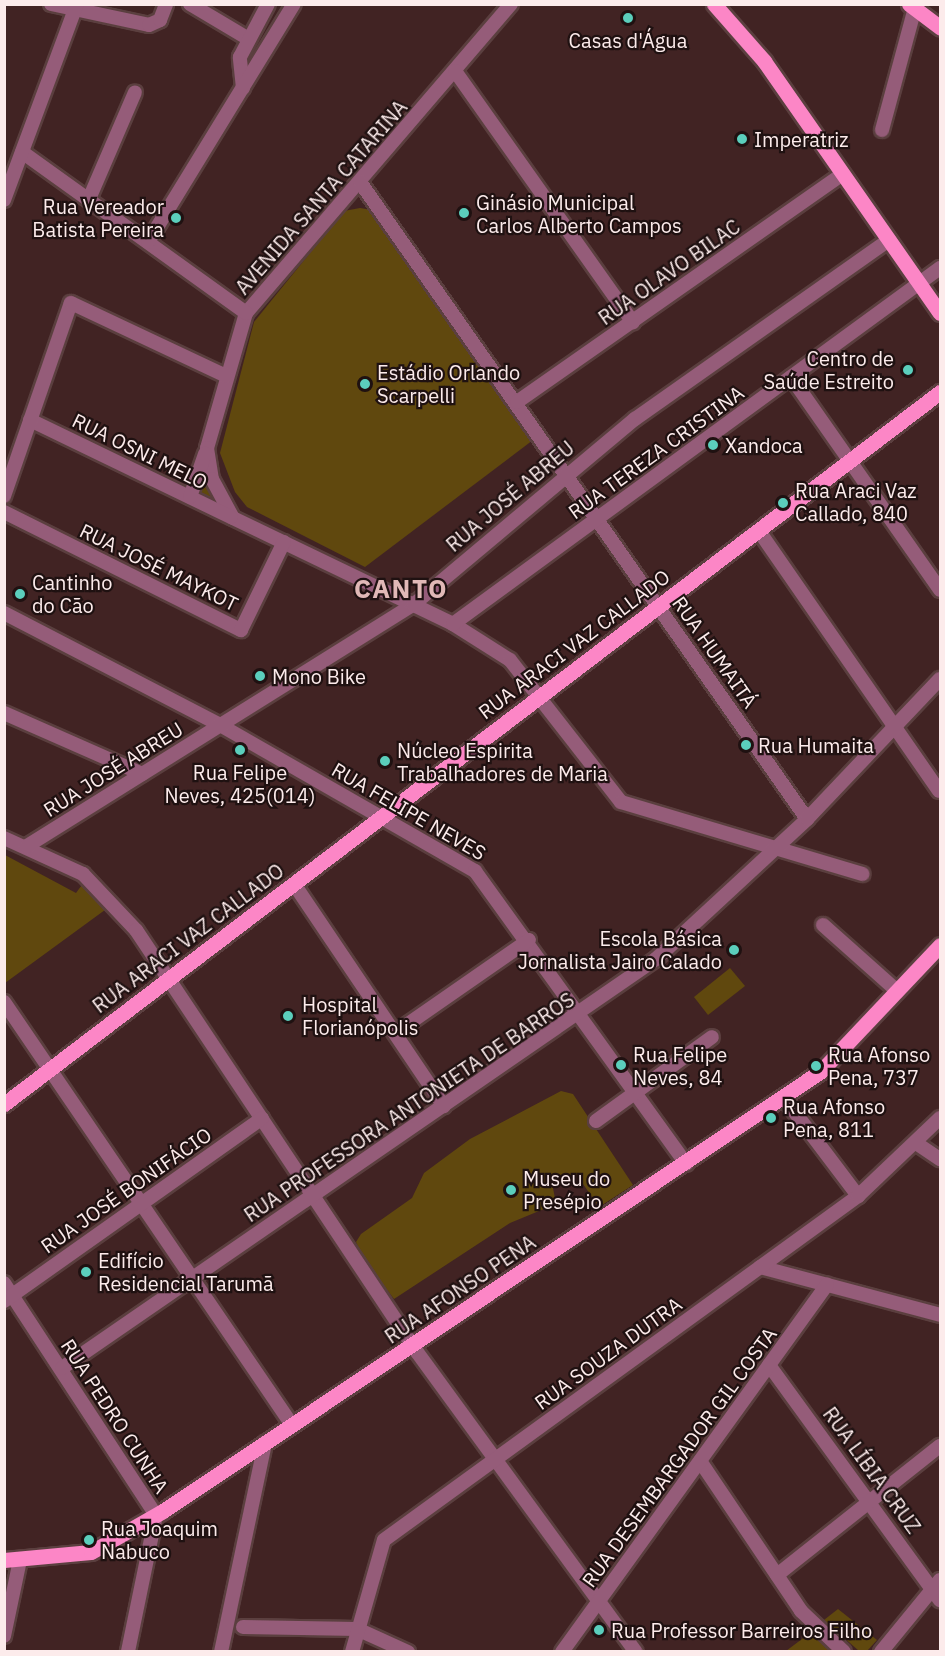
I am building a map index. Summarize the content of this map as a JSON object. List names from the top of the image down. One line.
{"streets":{"main road":["RUA ARACI VAZ CALLADO","RUA AFONSO PENA"],"street":["AVENIDA SANTA CATARINA","RUA OLAVO BILAC","RUA OSNI MELO","RUA TEREZA CRISTINA","RUA JOSÉ ABREU","RUA JOSÉ MAYKOT","RUA HUMAITÁ","RUA FELIPE NEVES","RUA PROFESSORA ANTONIETA DE BARROS","RUA JOSÉ BONIFÁCIO","RUA SOUZA DUTRA","RUA PEDRO CUNHA","RUA DESEMBARGADOR GIL COSTA","RUA LÍBIA CRUZ"]},"crossings":[["AVENIDA SANTA CATARINA","RUA OSNI MELO"],["AVENIDA SANTA CATARINA","RUA HUMAITÁ"],["RUA OLAVO BILAC","RUA HUMAITÁ"],["RUA TEREZA CRISTINA","RUA HUMAITÁ"],["RUA JOSÉ ABREU","RUA HUMAITÁ"],["RUA JOSÉ ABREU","RUA FELIPE NEVES"],["RUA ARACI VAZ CALLADO","RUA HUMAITÁ"],["RUA ARACI VAZ CALLADO","RUA FELIPE NEVES"],["RUA HUMAITÁ","RUA PROFESSORA ANTONIETA DE BARROS"],["RUA FELIPE NEVES","RUA PROFESSORA ANTONIETA DE BARROS"],["RUA FELIPE NEVES","RUA AFONSO PENA"],["RUA PROFESSORA ANTONIETA DE BARROS","RUA PEDRO CUNHA"],["RUA JOSÉ BONIFÁCIO","RUA PEDRO CUNHA"],["RUA AFONSO PENA","RUA PEDRO CUNHA"],["RUA DESEMBARGADOR GIL COSTA","RUA LÍBIA CRUZ"]],"districts":["CANTO"],"places":["Casas d'Água","Imperatriz","Ginásio Municipal Carlos Alberto Campos","Rua Vereador Batista Pereira","Centro de Saúde Estreito","Estádio Orlando Scarpelli","Xandoca","Rua Araci Vaz Callado, 840","Cantinho do Cão","Mono Bike","Rua Humaita","Rua Felipe Neves, 425(014)","Núcleo Espirita Trabalhadores de Maria","Escola Básica Jornalista Jairo Calado","Hospital Florianópolis","Rua Felipe Neves, 84","Rua Afonso Pena, 737","Rua Afonso Pena, 811","Museu do Presépio","Edifício Residencial Tarumã","Rua Joaquim Nabuco","Rua Professor Barreiros Filho"]}
